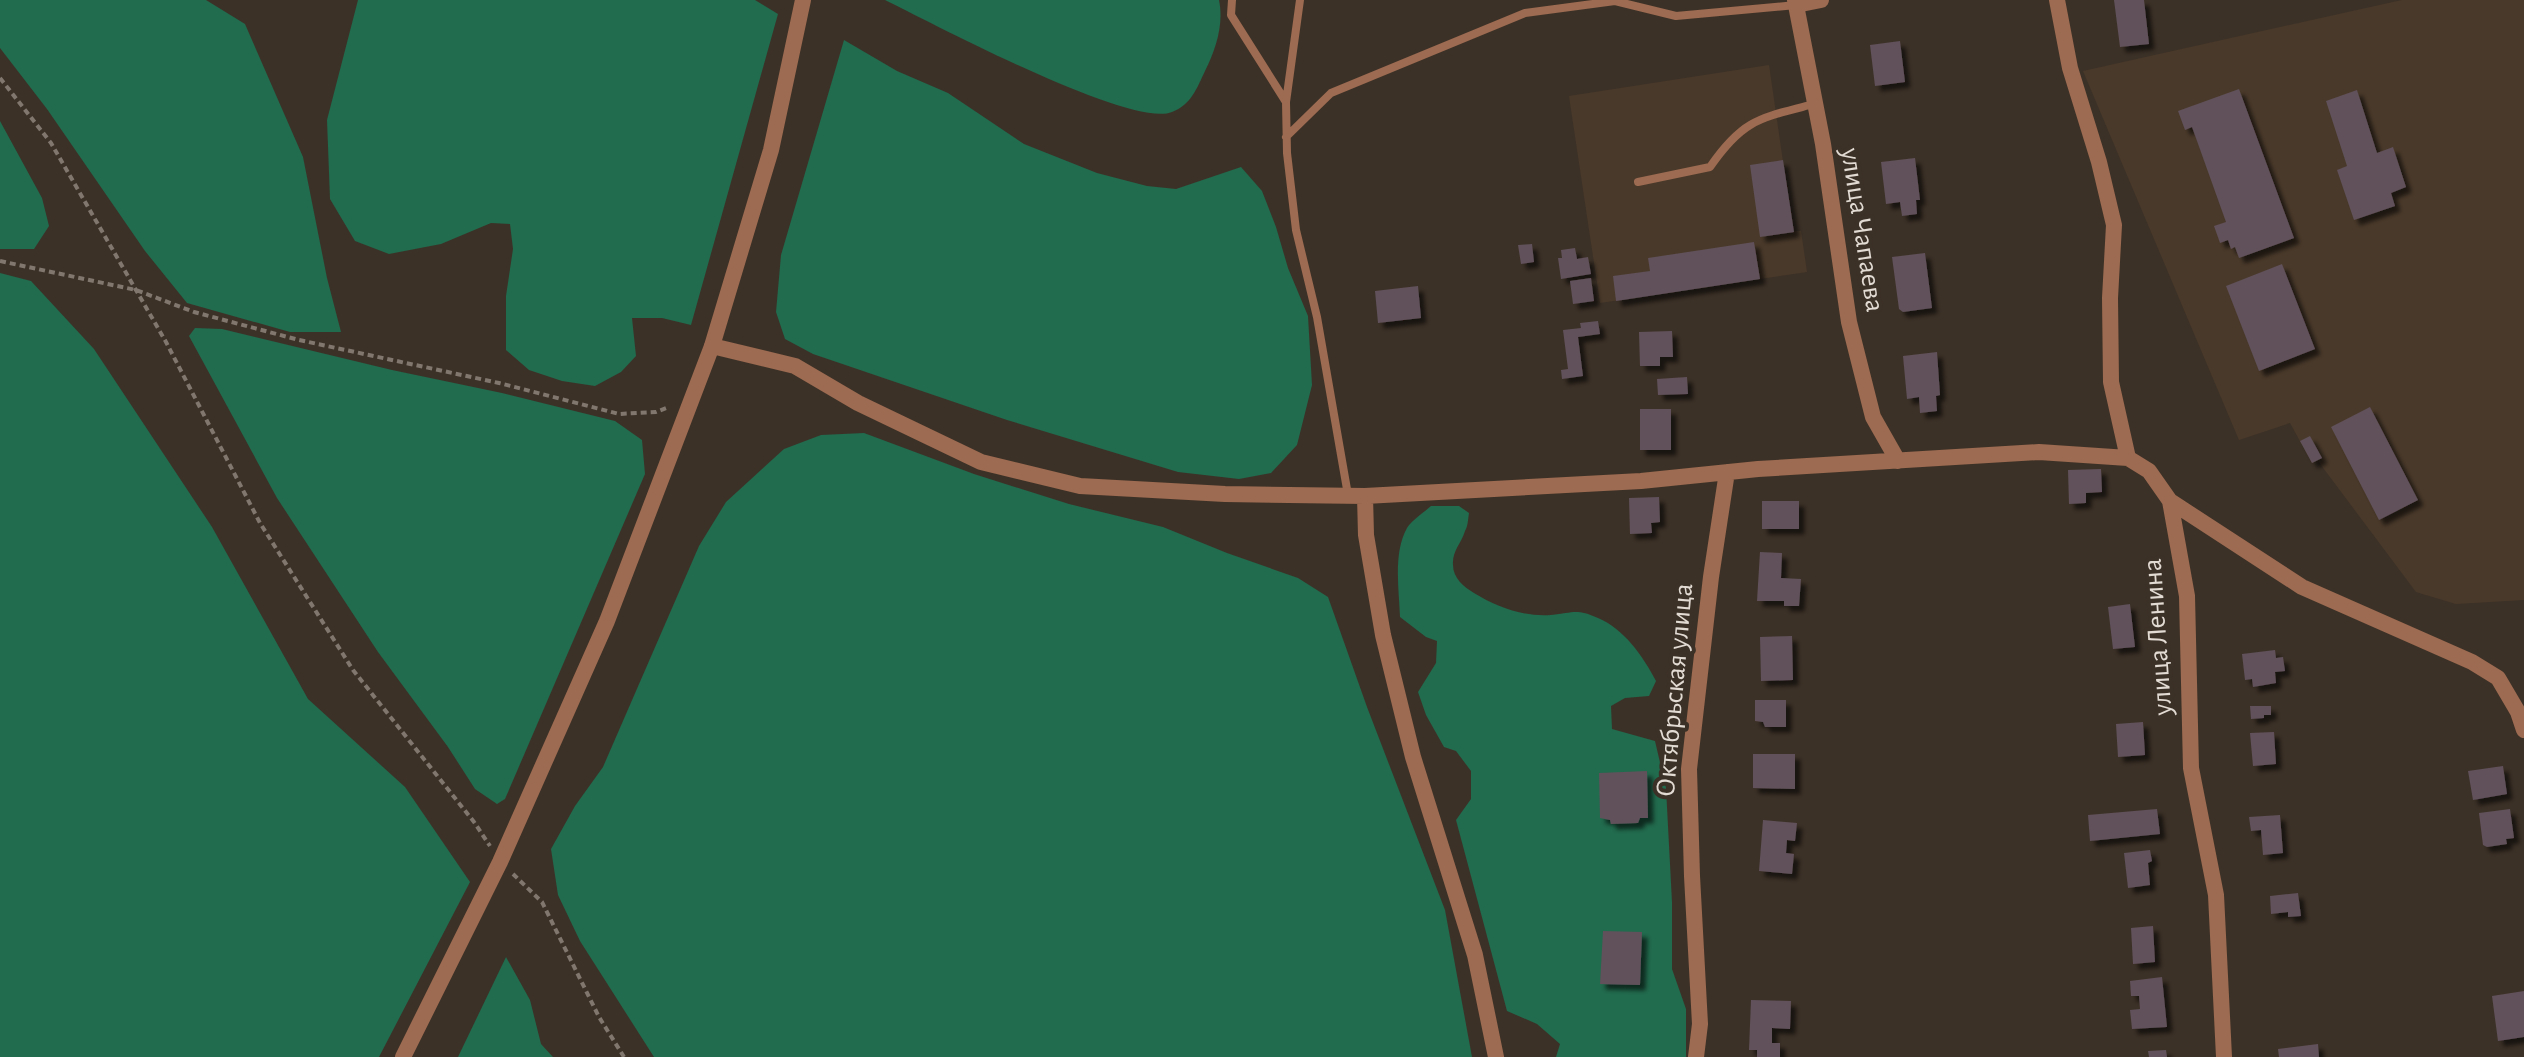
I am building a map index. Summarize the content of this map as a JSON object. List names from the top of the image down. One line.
{"streets":{"street":["улица Чапаева","улица Ленина","Октябрьская улица"]}}
